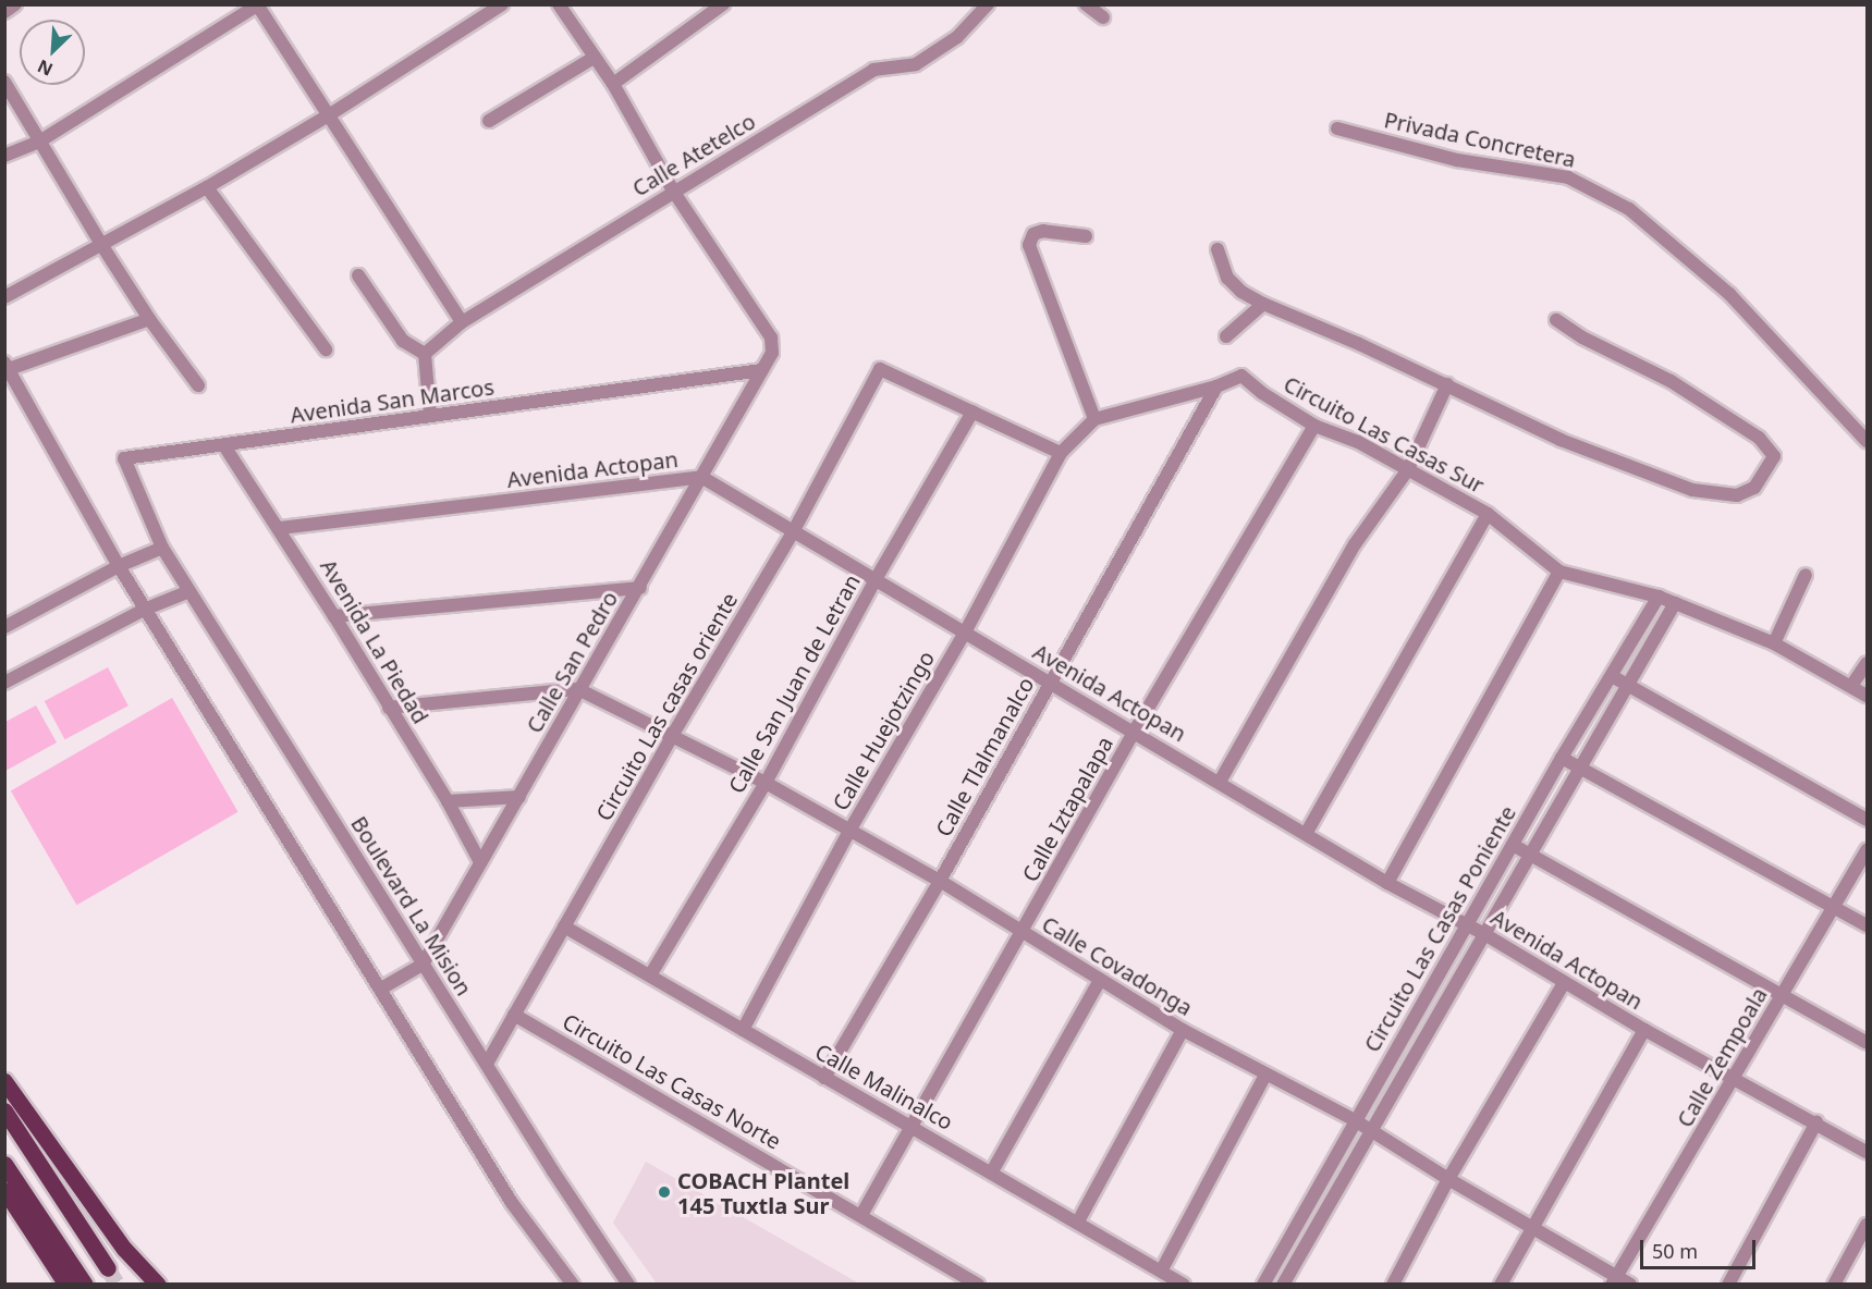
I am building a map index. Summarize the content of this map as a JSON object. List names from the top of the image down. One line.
{"streets":{"street":["Privada Concretera","Calle Atetelco","Avenida San Marcos","Circuito Las Casas Sur","Avenida Actopan","Avenida La Piedad","Calle San Pedro","Calle San Juan de Letran","Circuito Las casas oriente","Calle Huejotzingo","Calle Tlalmanalco","Calle Iztapalapa","Boulevard La Mision","Circuito Las Casas Poniente","Calle Covadonga","Calle Zempoala","Circuito Las Casas Norte","Calle Malinalco"]},"crossings":[["Calle Atetelco","Calle San Pedro"],["Avenida San Marcos","Avenida La Piedad"],["Avenida San Marcos","Calle San Pedro"],["Avenida San Marcos","Boulevard La Mision"],["Circuito Las Casas Sur","Calle Tlalmanalco"],["Circuito Las Casas Sur","Calle Iztapalapa"],["Circuito Las Casas Sur","Circuito Las Casas Poniente"],["Avenida Actopan","Avenida La Piedad"],["Avenida Actopan","Calle San Pedro"],["Avenida Actopan","Calle San Juan de Letran"],["Avenida Actopan","Circuito Las casas oriente"],["Avenida Actopan","Calle Huejotzingo"],["Avenida Actopan","Calle Tlalmanalco"],["Avenida Actopan","Calle Iztapalapa"],["Avenida Actopan","Circuito Las Casas Poniente"],["Avenida Actopan","Calle Zempoala"],["Avenida La Piedad","Calle San Pedro"],["Calle San Pedro","Boulevard La Mision"],["Calle San Pedro","Calle Covadonga"],["Calle San Juan de Letran","Circuito Las casas oriente"],["Calle San Juan de Letran","Calle Covadonga"],["Calle San Juan de Letran","Calle Malinalco"],["Circuito Las casas oriente","Boulevard La Mision"],["Circuito Las casas oriente","Calle Covadonga"],["Circuito Las casas oriente","Circuito Las Casas Norte"],["Circuito Las casas oriente","Calle Malinalco"],["Calle Huejotzingo","Calle Covadonga"],["Calle Huejotzingo","Calle Malinalco"],["Calle Tlalmanalco","Calle Covadonga"],["Calle Tlalmanalco","Calle Malinalco"],["Calle Iztapalapa","Calle Covadonga"],["Calle Iztapalapa","Circuito Las Casas Norte"],["Calle Iztapalapa","Calle Malinalco"],["Circuito Las Casas Poniente","Calle Covadonga"],["Calle Covadonga","Calle Zempoala"]],"places":["COBACH Plantel 145 Tuxtla Sur"],"scale_bar":"50 m","north":"bottom left"}
